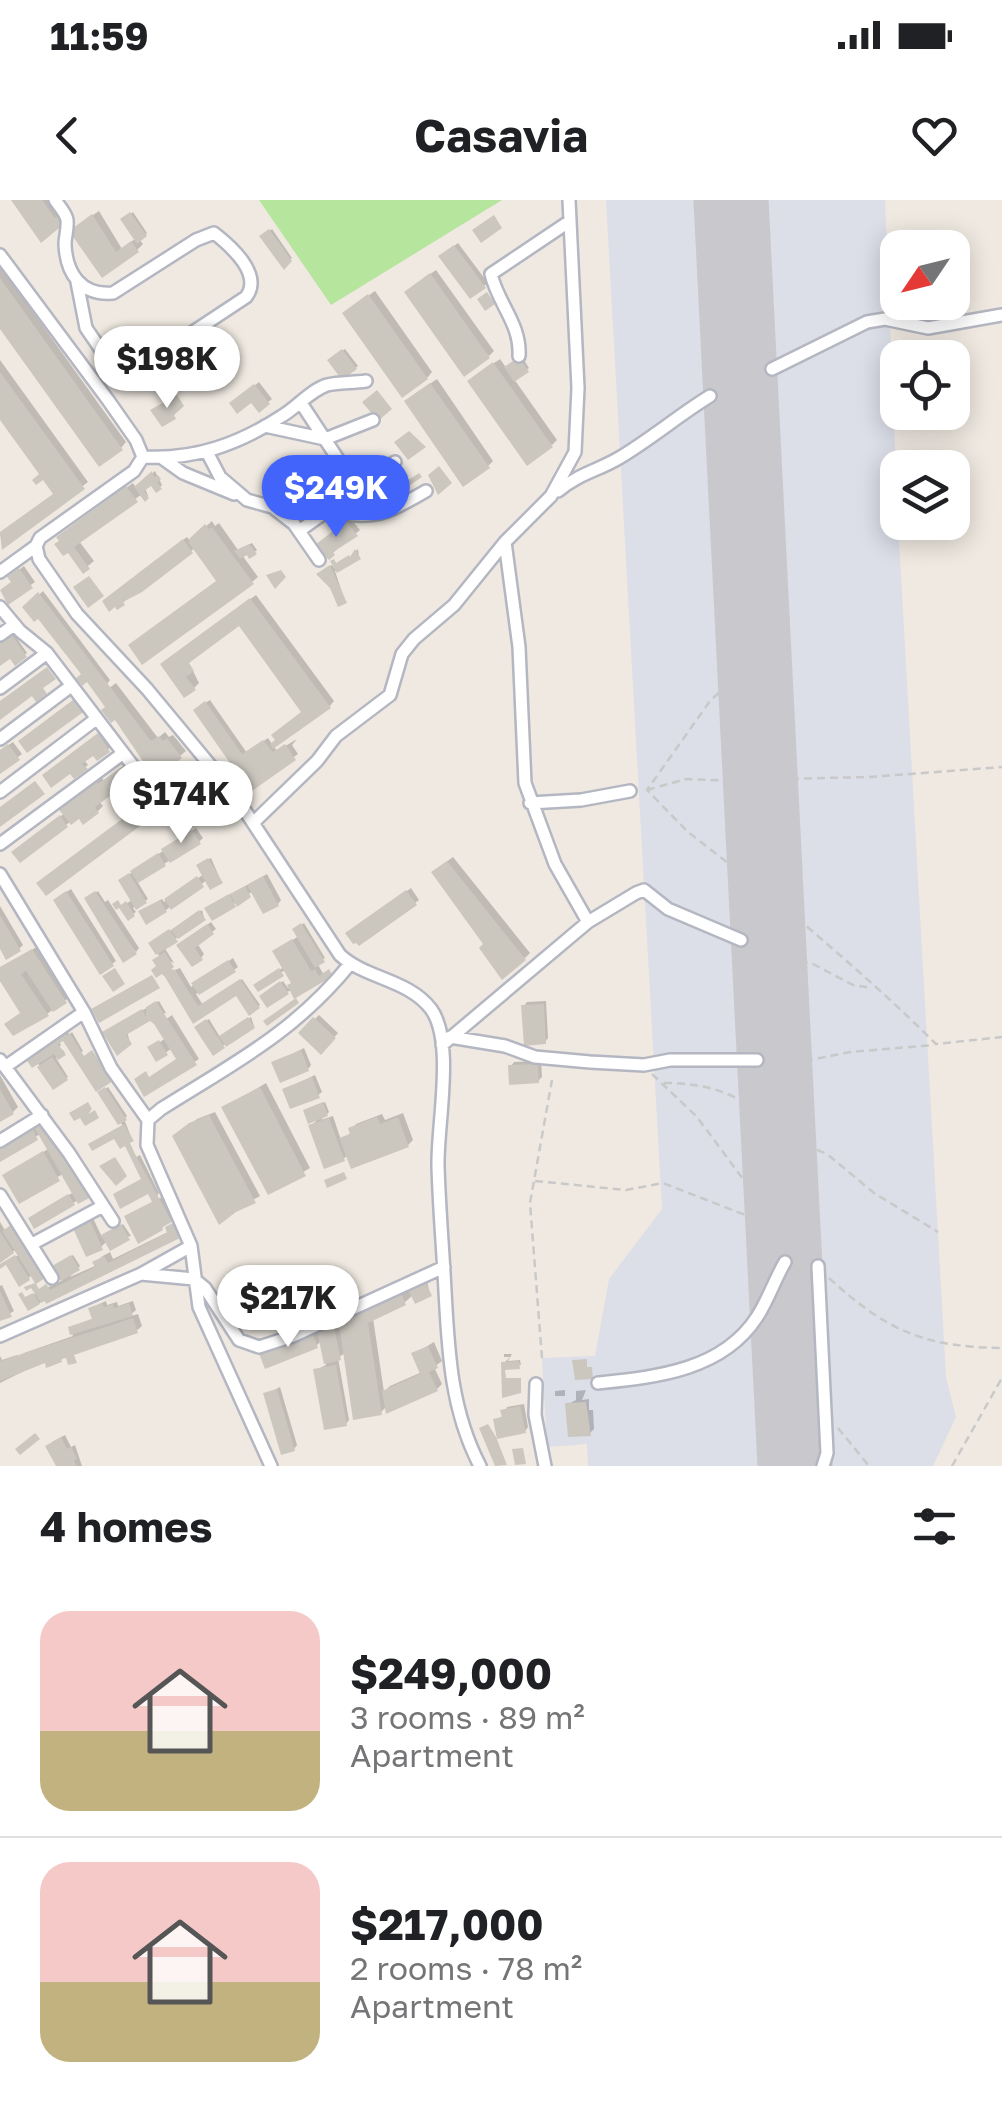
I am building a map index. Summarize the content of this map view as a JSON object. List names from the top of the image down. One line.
{"north":"bottom left","page":{"status":"11:59","header":"Casavia","price":["$198K","$249K","$174K","$217K"],"heading":"4 homes","list":[{"name":"$249,000","note":"3 rooms · 89 m² · Apartment"},{"name":"$217,000","note":"2 rooms · 78 m² · Apartment"}]}}
